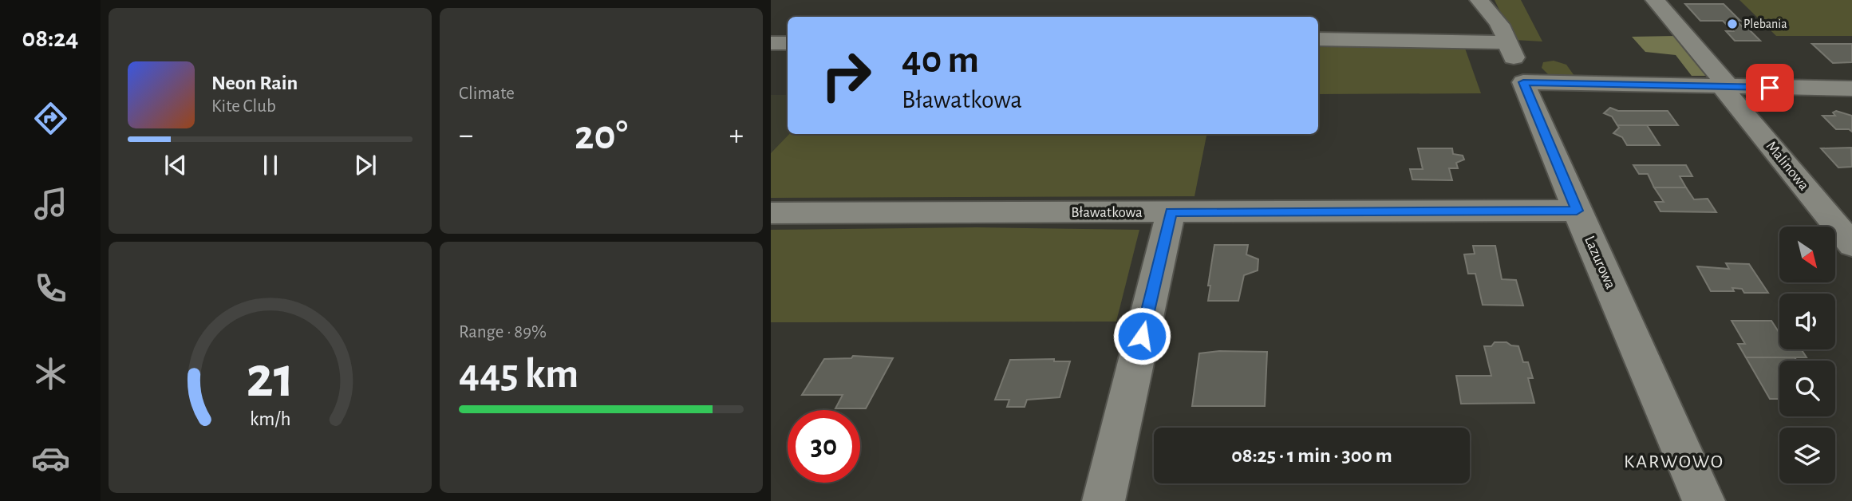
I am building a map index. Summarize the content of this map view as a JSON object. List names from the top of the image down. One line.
{"streets":{"street":["Malinowa","Bławatkowa","Lazurowa"]},"crossings":[["Bławatkowa","Lazurowa"]],"districts":["KARWOWO"],"places":["Plebania"],"north":"bottom right","page":{"tabs":"08:24","tile":["Climate",["Range · 89%","445 km"]],"turn":["40 m","Bławatkowa"],"song":["Neon Rain","Kite Club"],"heat":["−","20°","+"],"limit":"30","trip":"08:25 · 1 min · 300 m","gauge":["21","km/h"]}}
